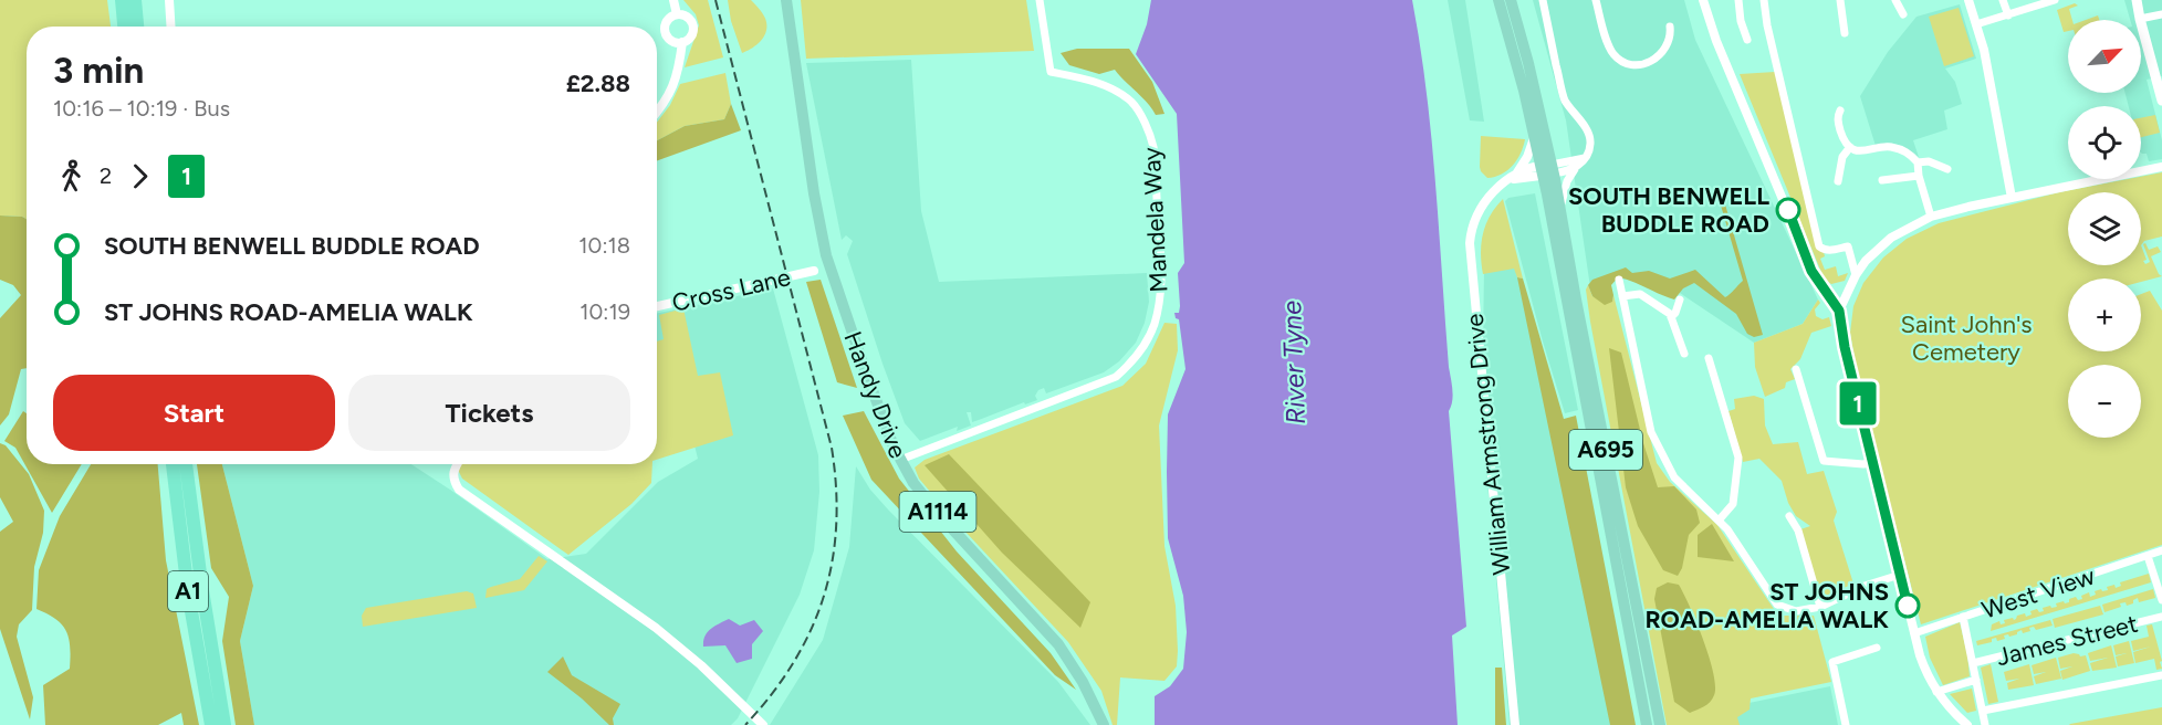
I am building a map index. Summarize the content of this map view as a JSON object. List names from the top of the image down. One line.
{"streets":{"highway":["A1"],"main road":["Handy Drive","A695","A1114"],"street":["Mandela Way","Cross Lane","William Armstrong Drive","West View","James Street"]},"crossings":[["Mandela Way","Handy Drive"],["William Armstrong Drive","A695"]],"water":["River Tyne"],"parks":["Saint John's Cemetery"],"places":["SOUTH BENWELL BUDDLE ROAD","ST JOHNS ROAD-AMELIA WALK"],"lines":["bus line 1"],"north":"top right","page":{"on_map":"1","map_buttons":["+","−"],"heading":["3 min","10:16 – 10:19 · Bus","£2.88"],"legs":["2","1"],"list":[{"name":"SOUTH BENWELL BUDDLE ROAD","value":"10:18"},{"name":"ST JOHNS ROAD-AMELIA WALK","value":"10:19"}],"buttons":["Start","Tickets"]}}
